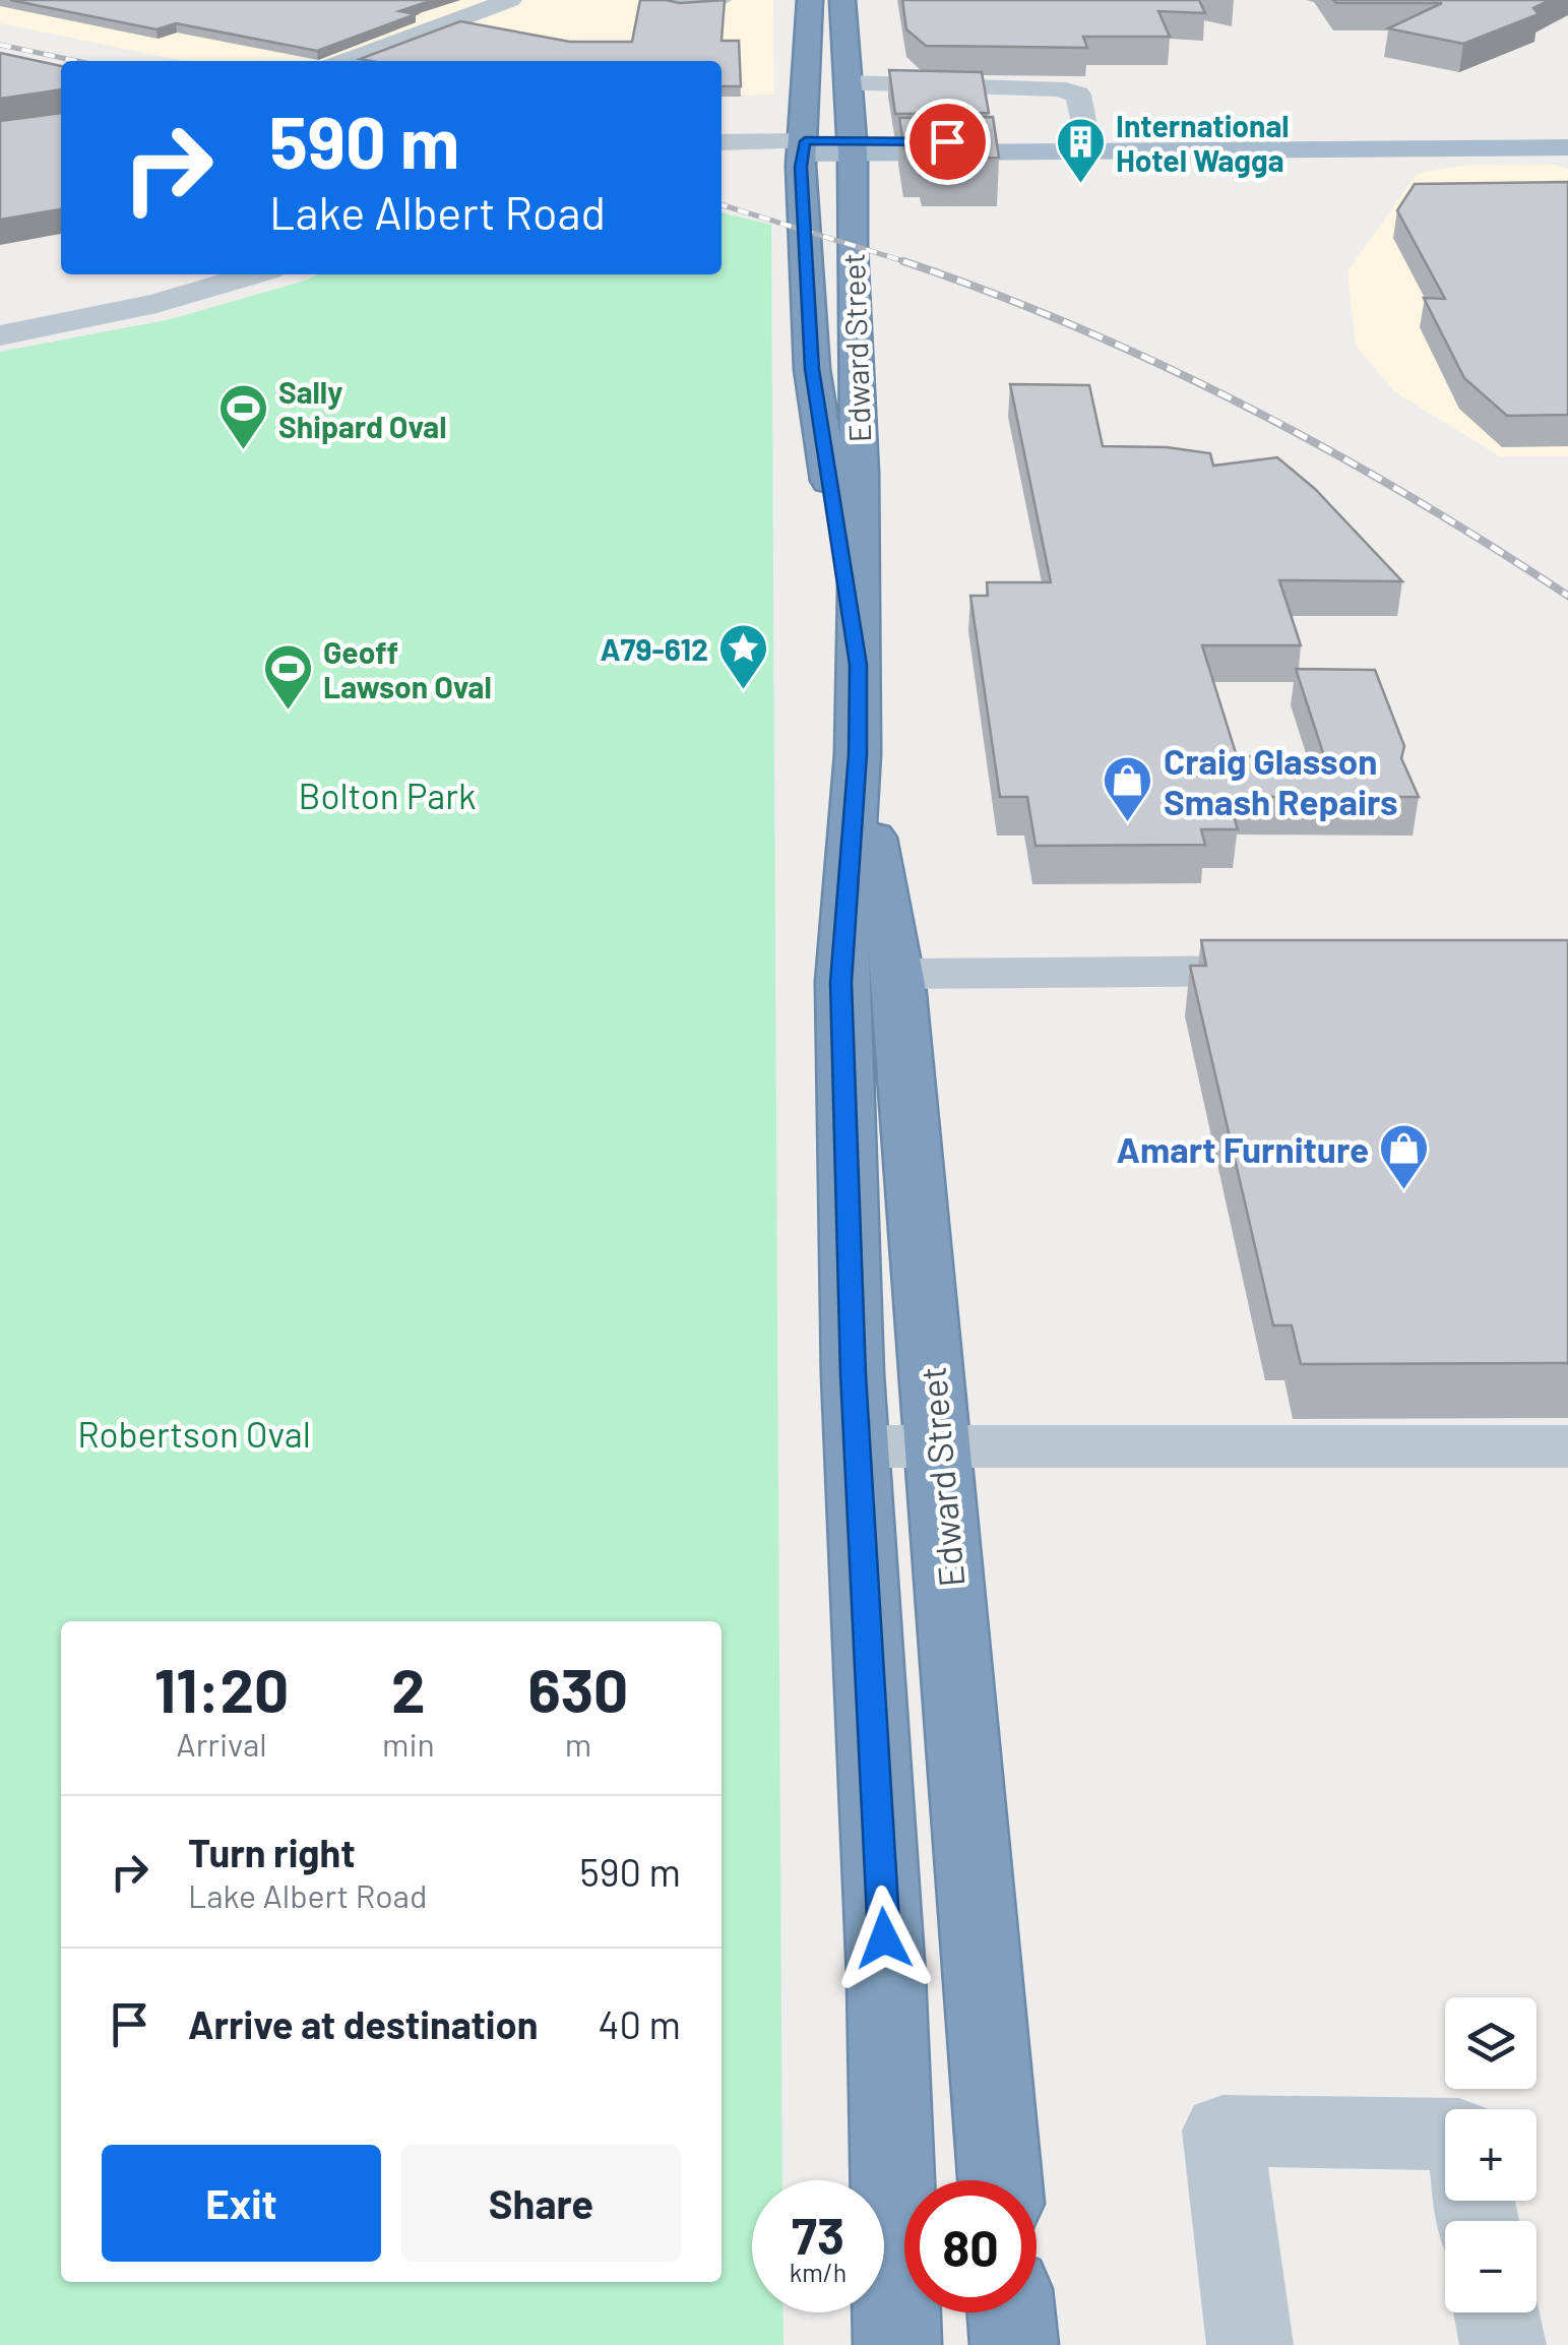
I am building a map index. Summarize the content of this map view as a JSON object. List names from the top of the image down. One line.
{"streets":{"highway":["Edward Street"]},"parks":["Bolton Park","Robertson Oval"],"places":{"building":["International Hotel Wagga"],"sports":["Sally Shipard Oval","Geoff Lawson Oval"],"place":["A79-612"],"shop":["Craig Glasson Smash Repairs","Amart Furniture"]},"page":{"turn":["590 m","Lake Albert Road"],"eta":["11:20","Arrival","2","min","630","m"],"list":[{"name":"Turn right","note":"Lake Albert Road","value":"590 m"},{"name":"Arrive at destination","value":"40 m"}],"map_buttons":["+","−"],"buttons":["Exit","Share"],"speed":"73 km/h","limit":"80"}}
